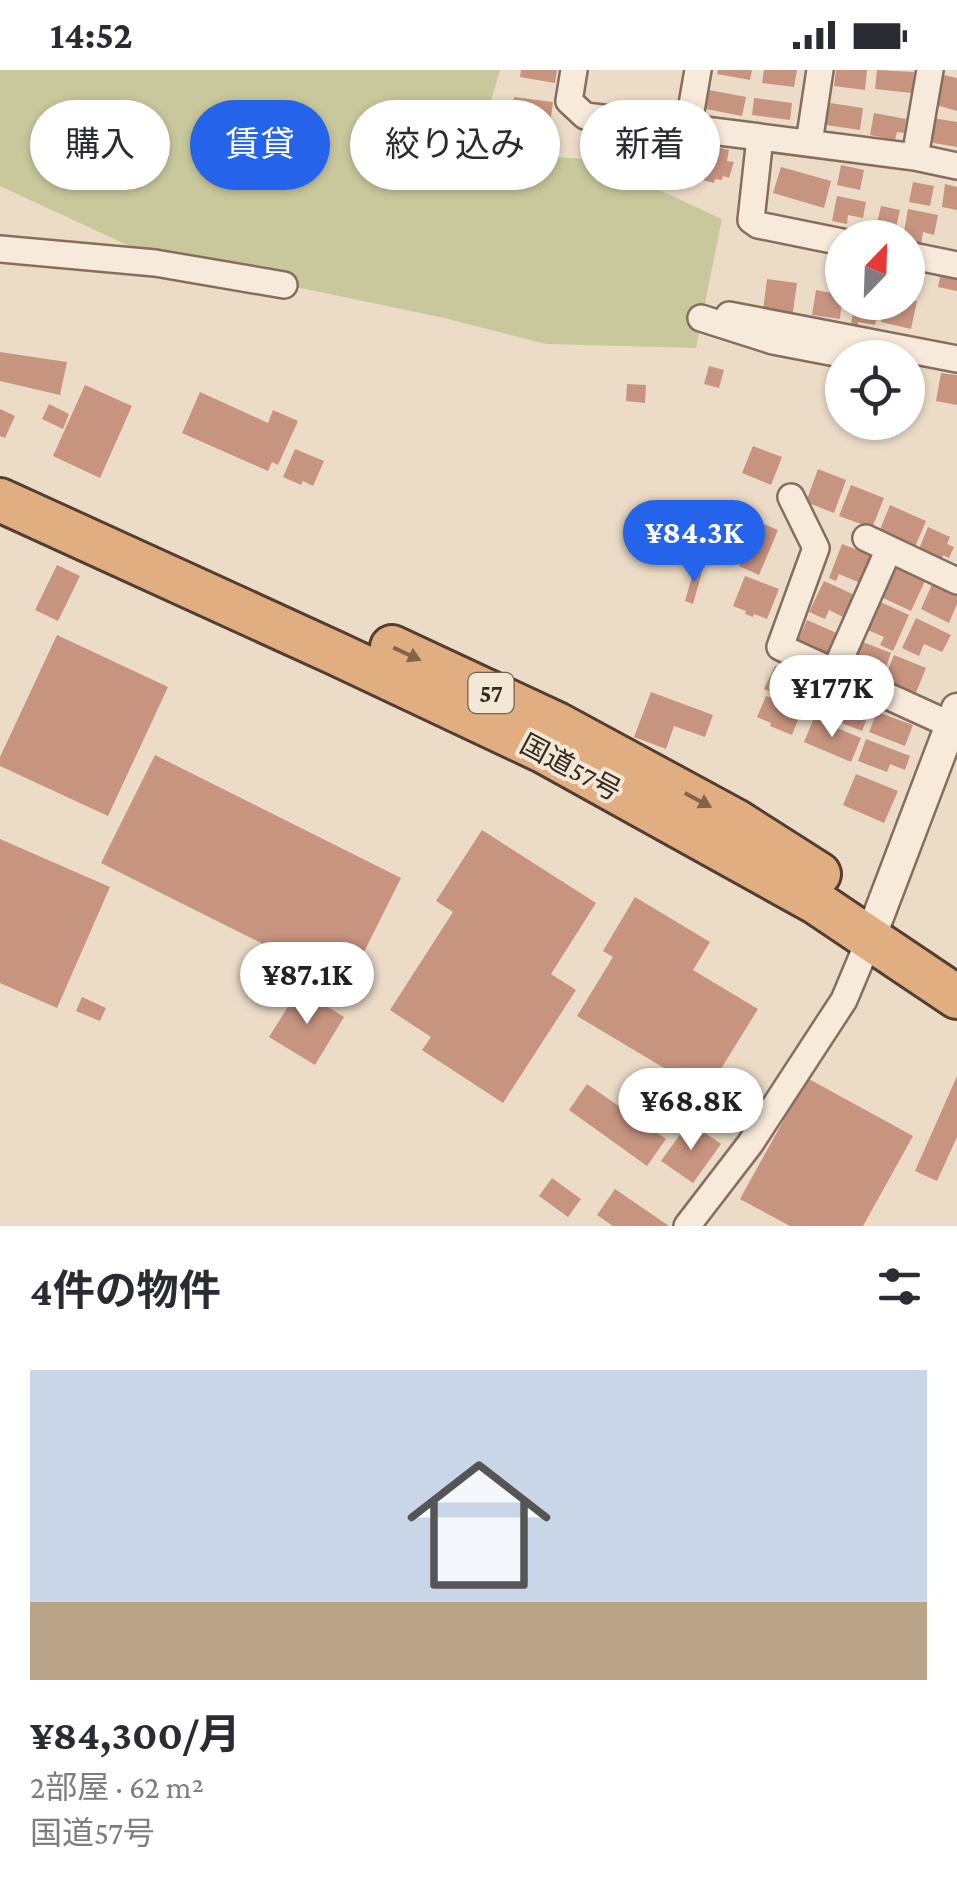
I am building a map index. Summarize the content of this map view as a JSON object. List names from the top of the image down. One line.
{"streets":{"highway":["57","国道57号"]},"north":"top right","page":{"status":"14:52","chip":["購入","賃貸","絞り込み","新着"],"price":["¥84.3K","¥177K","¥87.1K","¥68.8K"],"heading":"4件の物件","list":[{"name":"¥84,300/月","note":"2部屋 · 62 m² · 国道57号"}]}}
